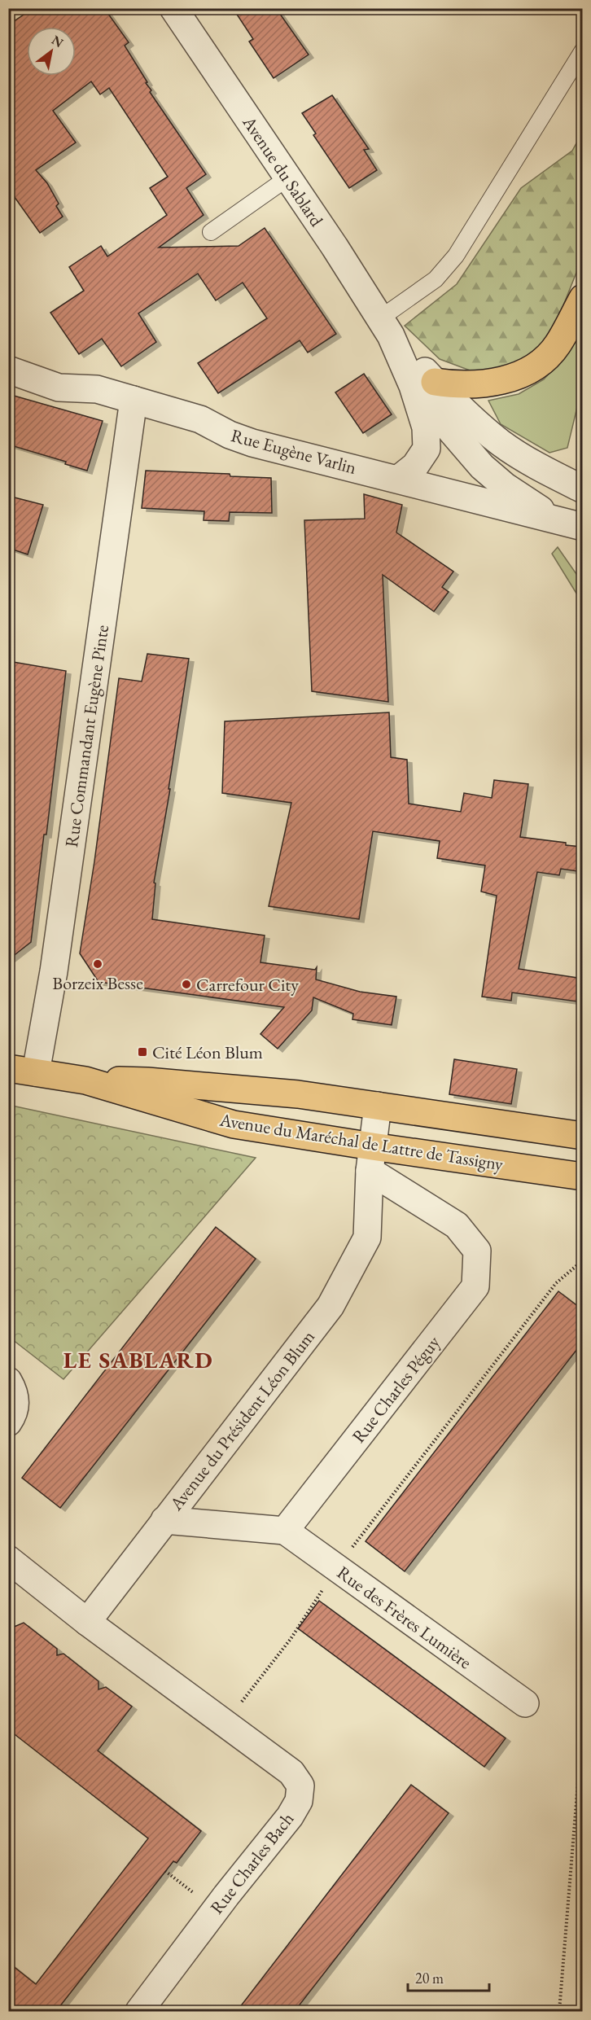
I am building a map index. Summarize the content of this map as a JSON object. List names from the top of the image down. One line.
{"streets":{"main road":["Avenue du Maréchal de Lattre de Tassigny"],"street":["Avenue du Sablard","Rue Eugène Varlin","Rue Commandant Eugène Pinte","Rue Charles Péguy","Avenue du Président Léon Blum","Rue des Frères Lumière","Rue Charles Bach"]},"crossings":[["Avenue du Sablard","Rue Eugène Varlin"],["Rue Eugène Varlin","Rue Commandant Eugène Pinte"],["Rue Commandant Eugène Pinte","Avenue du Maréchal de Lattre de Tassigny"],["Avenue du Maréchal de Lattre de Tassigny","Rue Charles Péguy"],["Avenue du Maréchal de Lattre de Tassigny","Avenue du Président Léon Blum"],["Rue Charles Péguy","Avenue du Président Léon Blum"],["Rue Charles Péguy","Rue des Frères Lumière"],["Avenue du Président Léon Blum","Rue Charles Bach"]],"districts":["LE SABLARD"],"places":{"other":["Borzeix Besse","Carrefour City"],"transit":["Cité Léon Blum"]},"scale_bar":"20 m","north":"top right"}
